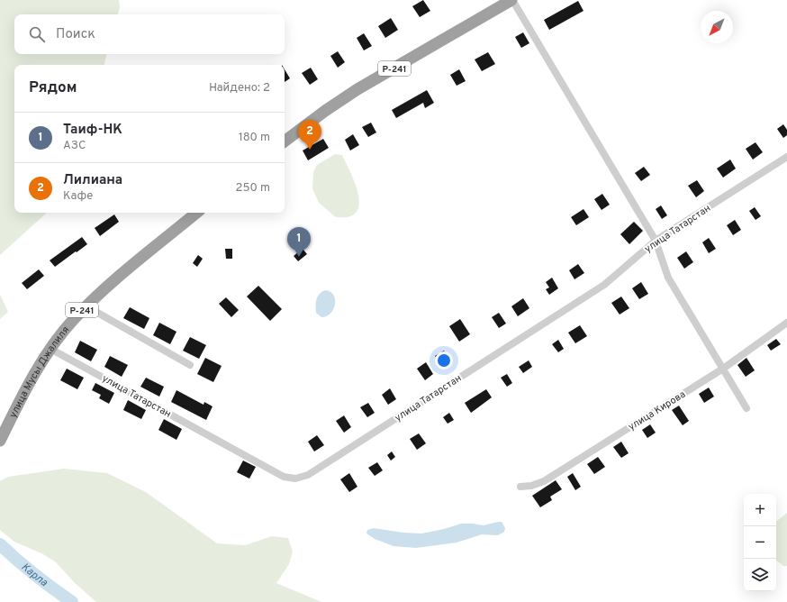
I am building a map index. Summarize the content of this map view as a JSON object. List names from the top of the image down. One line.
{"streets":{"highway":["Р-241","улица Мусы Джалиля"],"street":["улица Татарстан","улица Кирова"]},"crossings":[["улица Татарстан","улица Мусы Джалиля"]],"water":["Карла"],"north":"bottom left","page":{"search":"Поиск","heading":["Рядом","Найдено: 2"],"list":[{"mark":"1","name":"Таиф-НК","note":"АЗС","value":"180 m"},{"mark":"2","name":"Лилиана","note":"Кафе","value":"250 m"}],"pins":["2","1"],"map_buttons":["+","−"]}}
